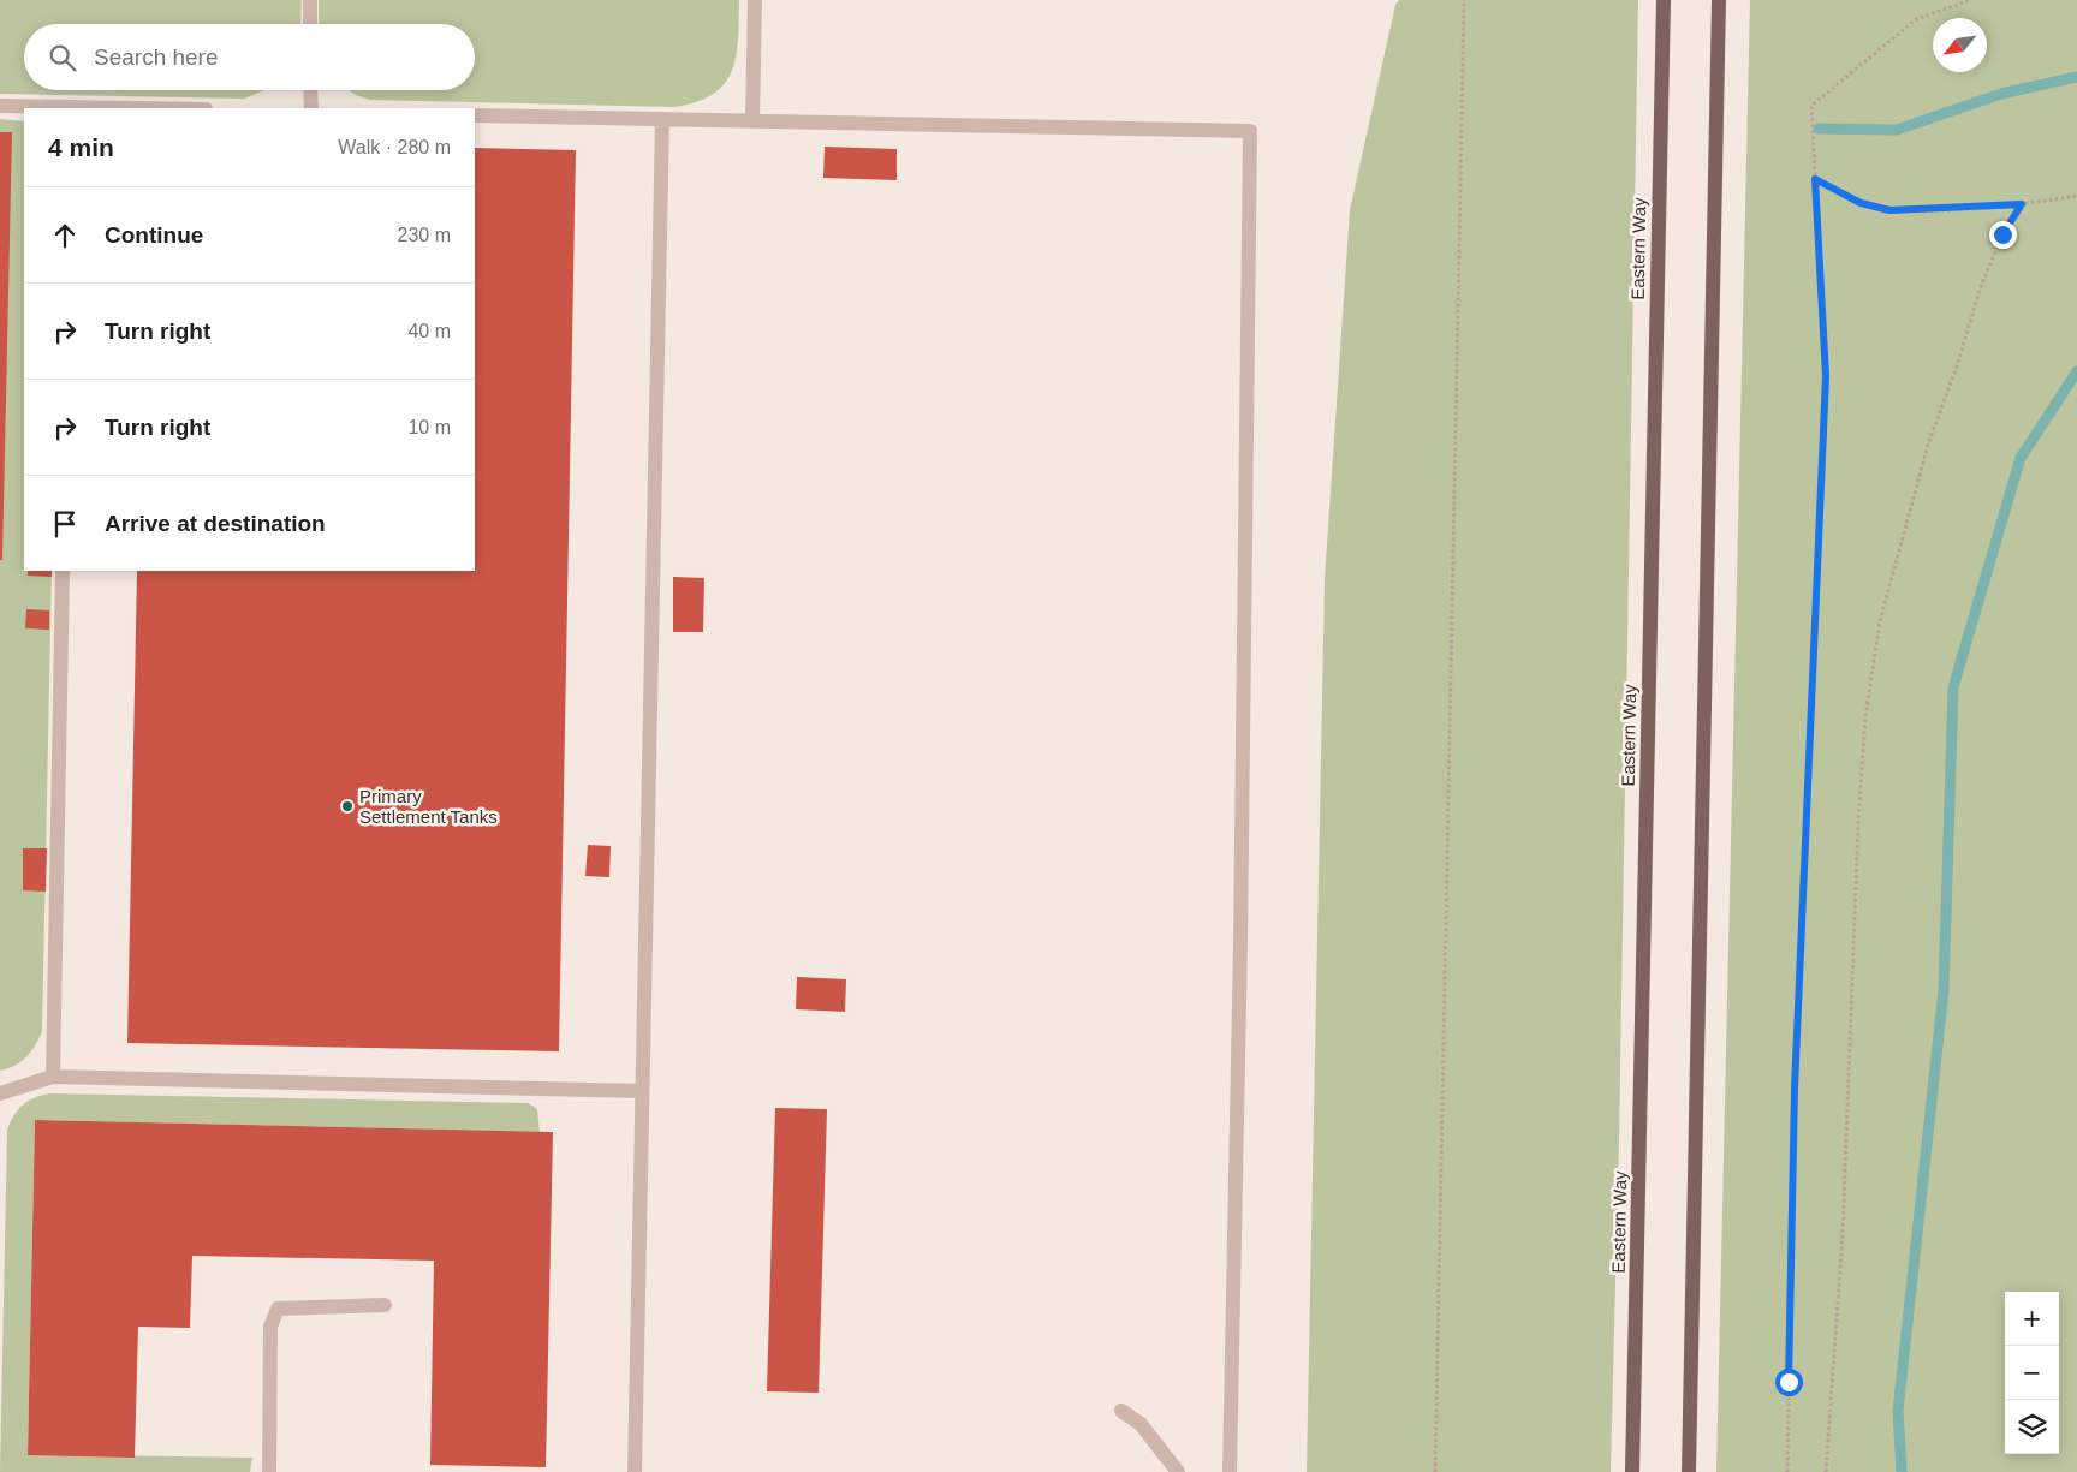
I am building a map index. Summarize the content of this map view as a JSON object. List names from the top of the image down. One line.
{"streets":{"main road":["Eastern Way"]},"places":["Primary Settlement Tanks"],"north":"bottom left","page":{"search":"Search here","heading":["4 min","Walk · 280 m"],"list":[["Continue","230 m"],["Turn right","40 m"],["Turn right","10 m"],"Arrive at destination"],"map_buttons":["+","−"]}}
